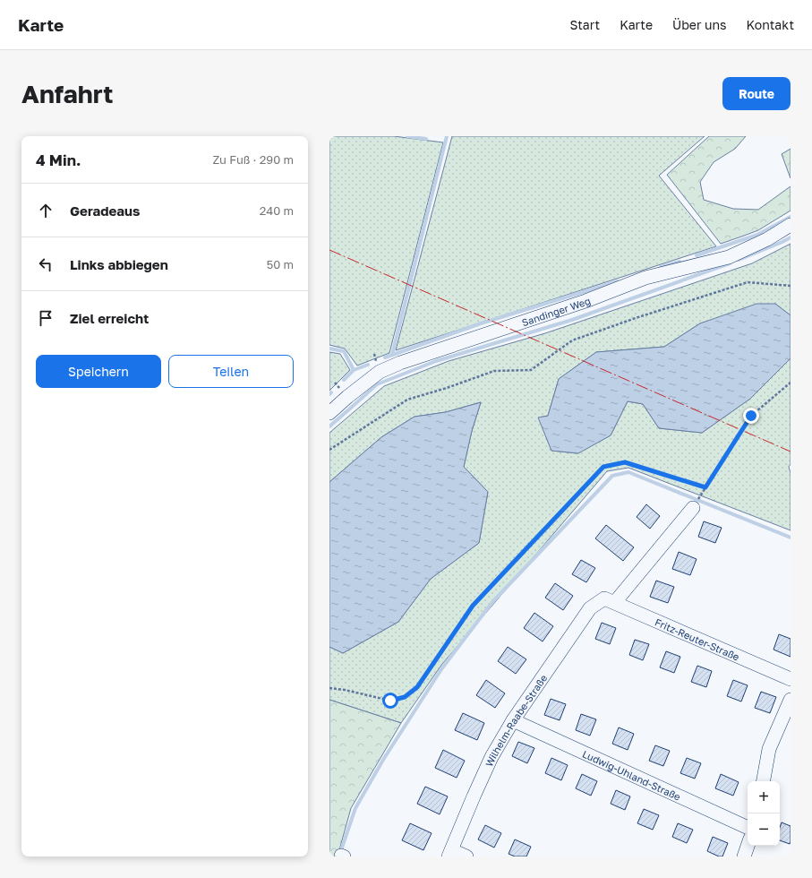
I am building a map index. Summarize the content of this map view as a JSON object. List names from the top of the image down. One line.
{"streets":{"street":["Sandinger Weg","Fritz-Reuter-Straße","Wilhelm-Raabe-Straße","Ludwig-Uhland-Straße"]},"crossings":[["Fritz-Reuter-Straße","Wilhelm-Raabe-Straße"],["Wilhelm-Raabe-Straße","Ludwig-Uhland-Straße"]],"page":{"header":"Karte","nav":["Start","Karte","Über uns","Kontakt"],"buttons":["Route",["Speichern","Teilen"]],"title":"Anfahrt","heading":["4 Min.","Zu Fuß · 290 m"],"list":[["Geradeaus","240 m"],["Links abbiegen","50 m"],"Ziel erreicht"],"map_buttons":["+","−"]}}
